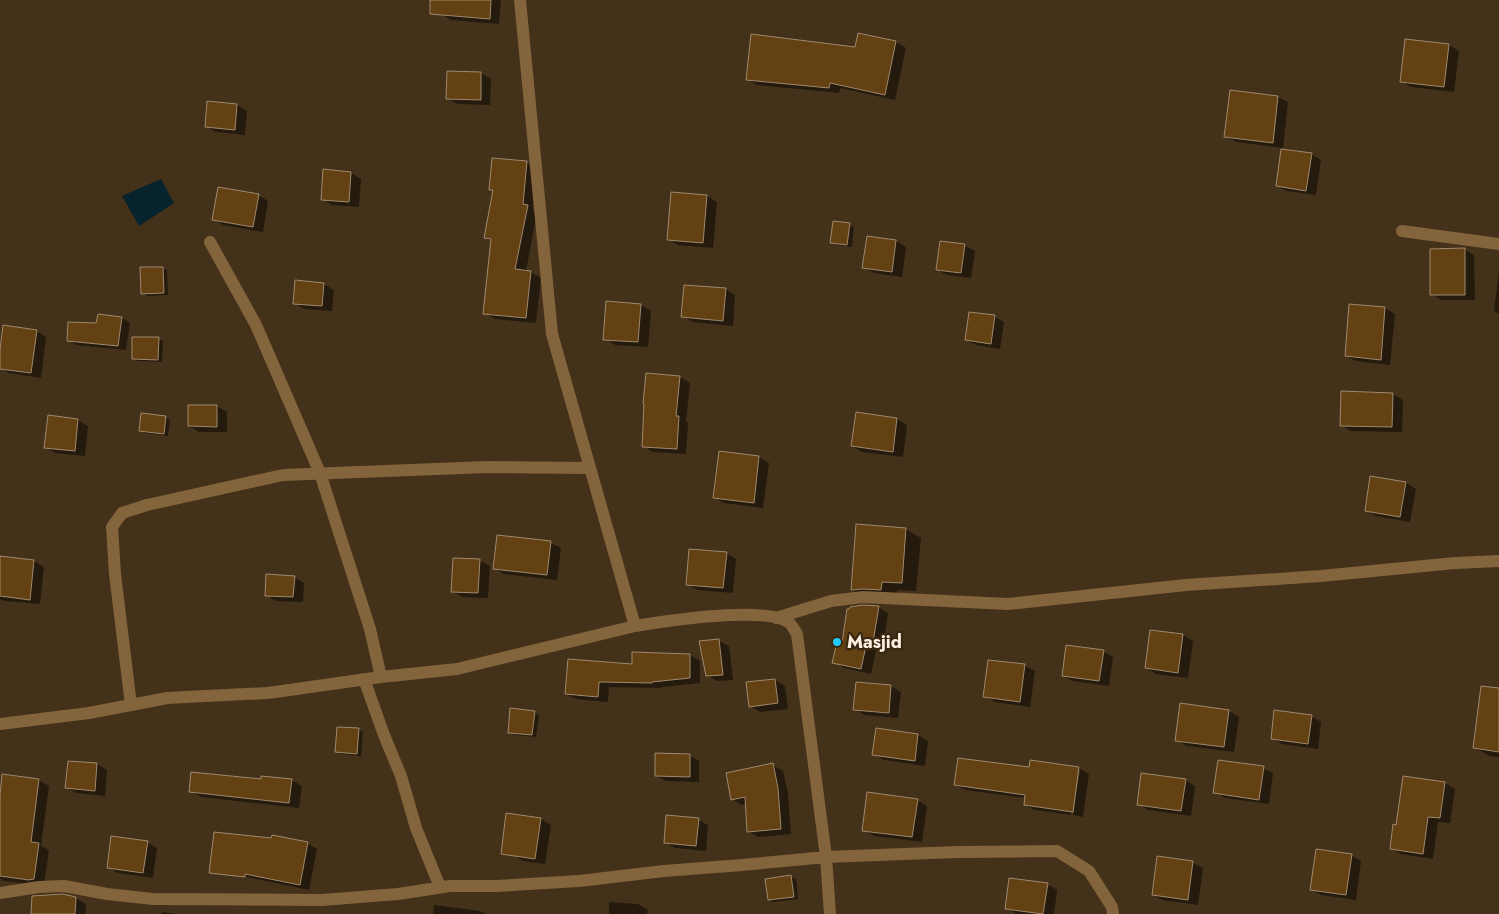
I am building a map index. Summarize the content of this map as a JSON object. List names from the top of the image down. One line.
{"places":["Masjid"]}
